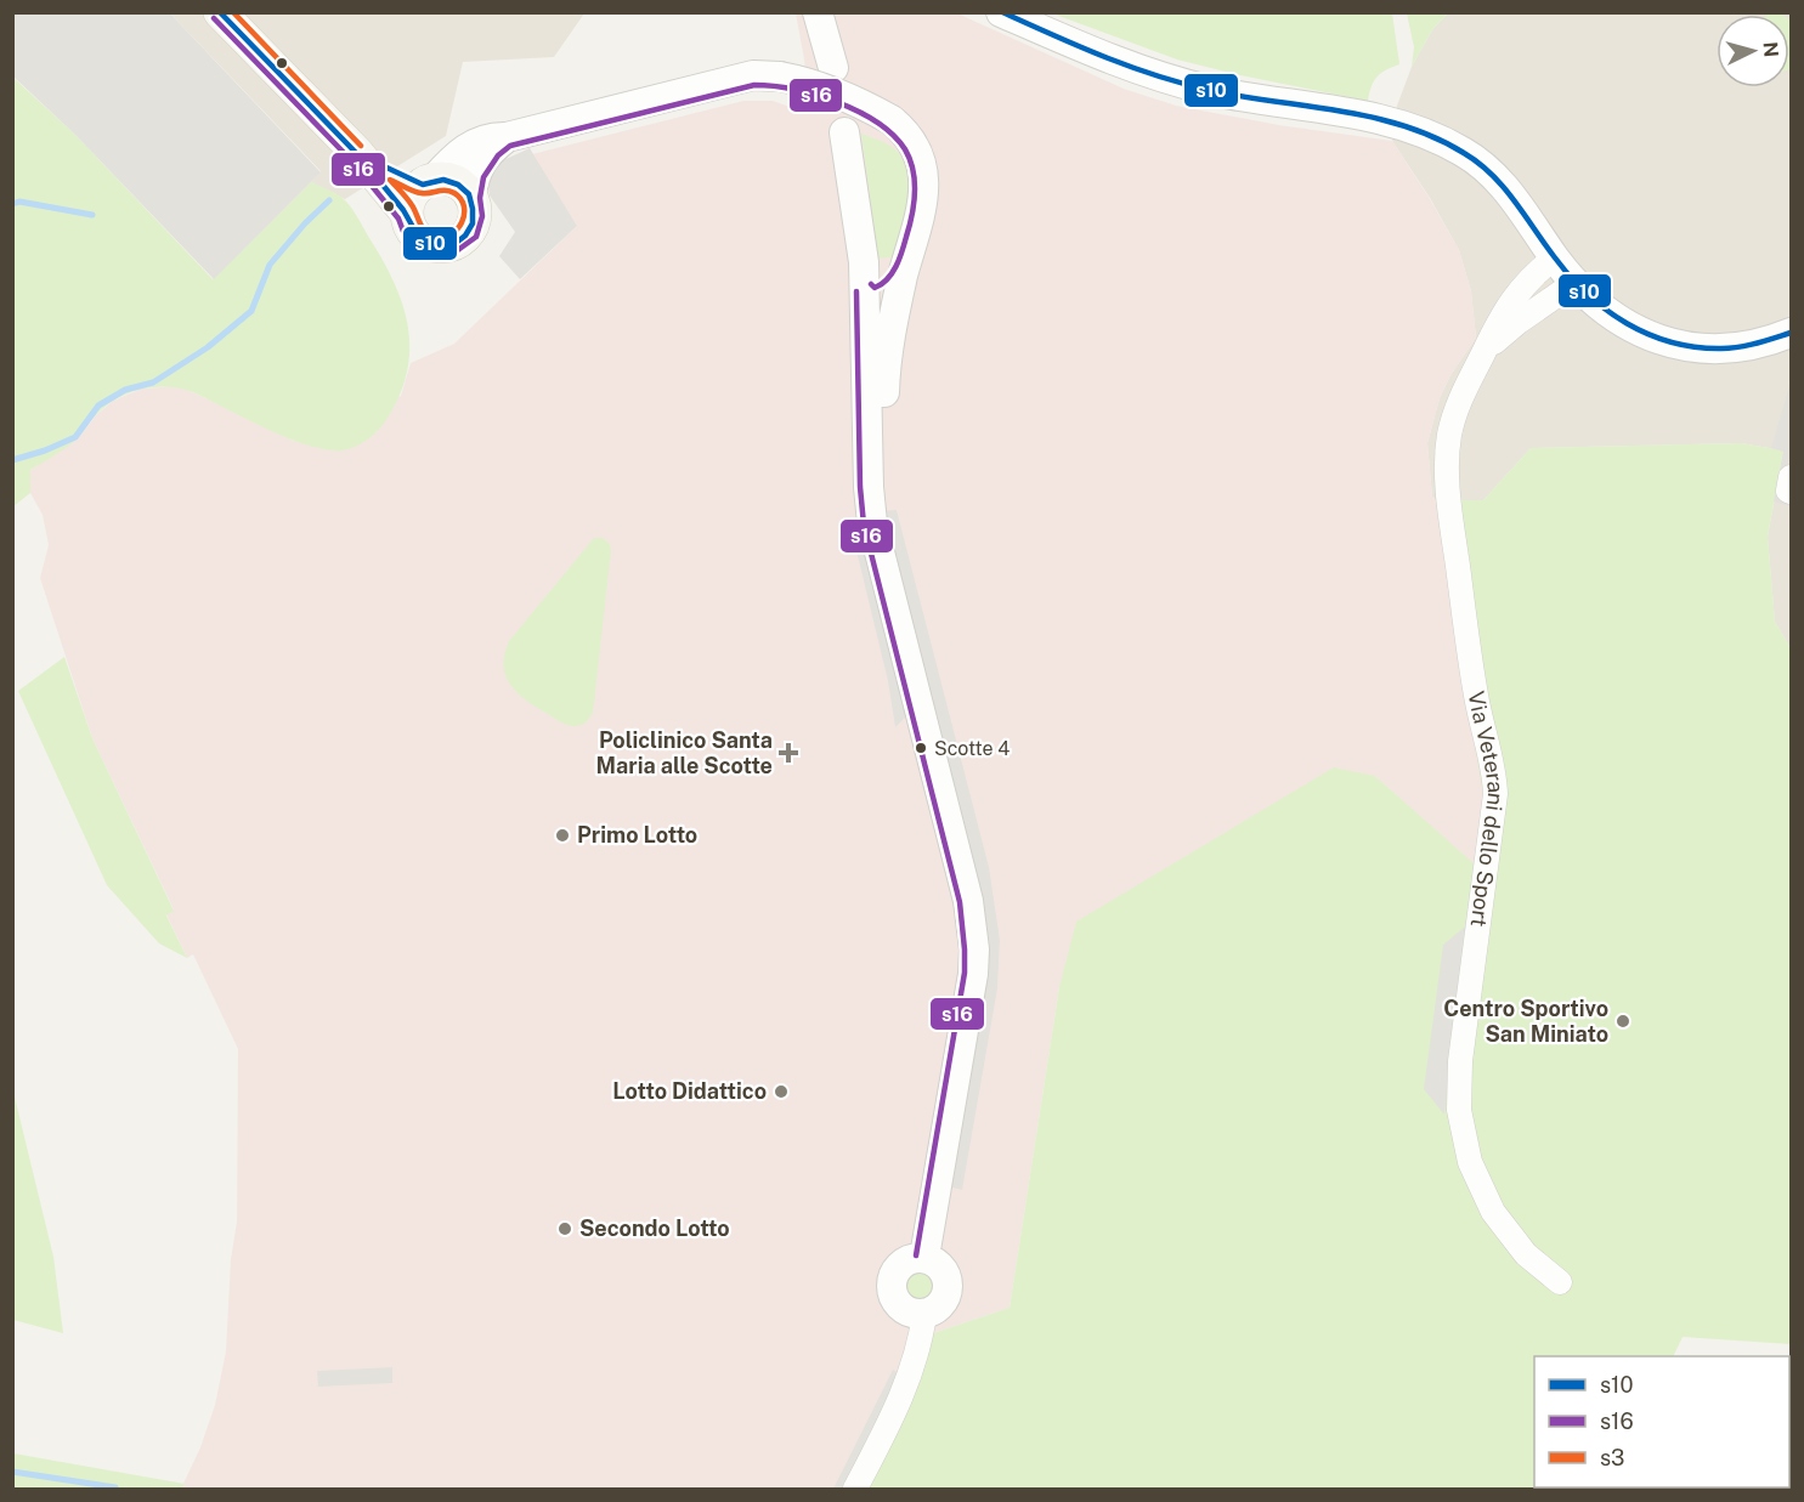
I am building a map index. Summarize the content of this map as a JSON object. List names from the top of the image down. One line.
{"streets":{"street":["Via Veterani dello Sport"]},"places":{"other":["Scotte 4","Primo Lotto","Centro Sportivo San Miniato","Lotto Didattico","Secondo Lotto"],"health":["Policlinico Santa Maria alle Scotte"]},"lines":["transit line s10","transit line s3","transit line s16"],"legend":["s10","s16","s3"],"north":"right"}
